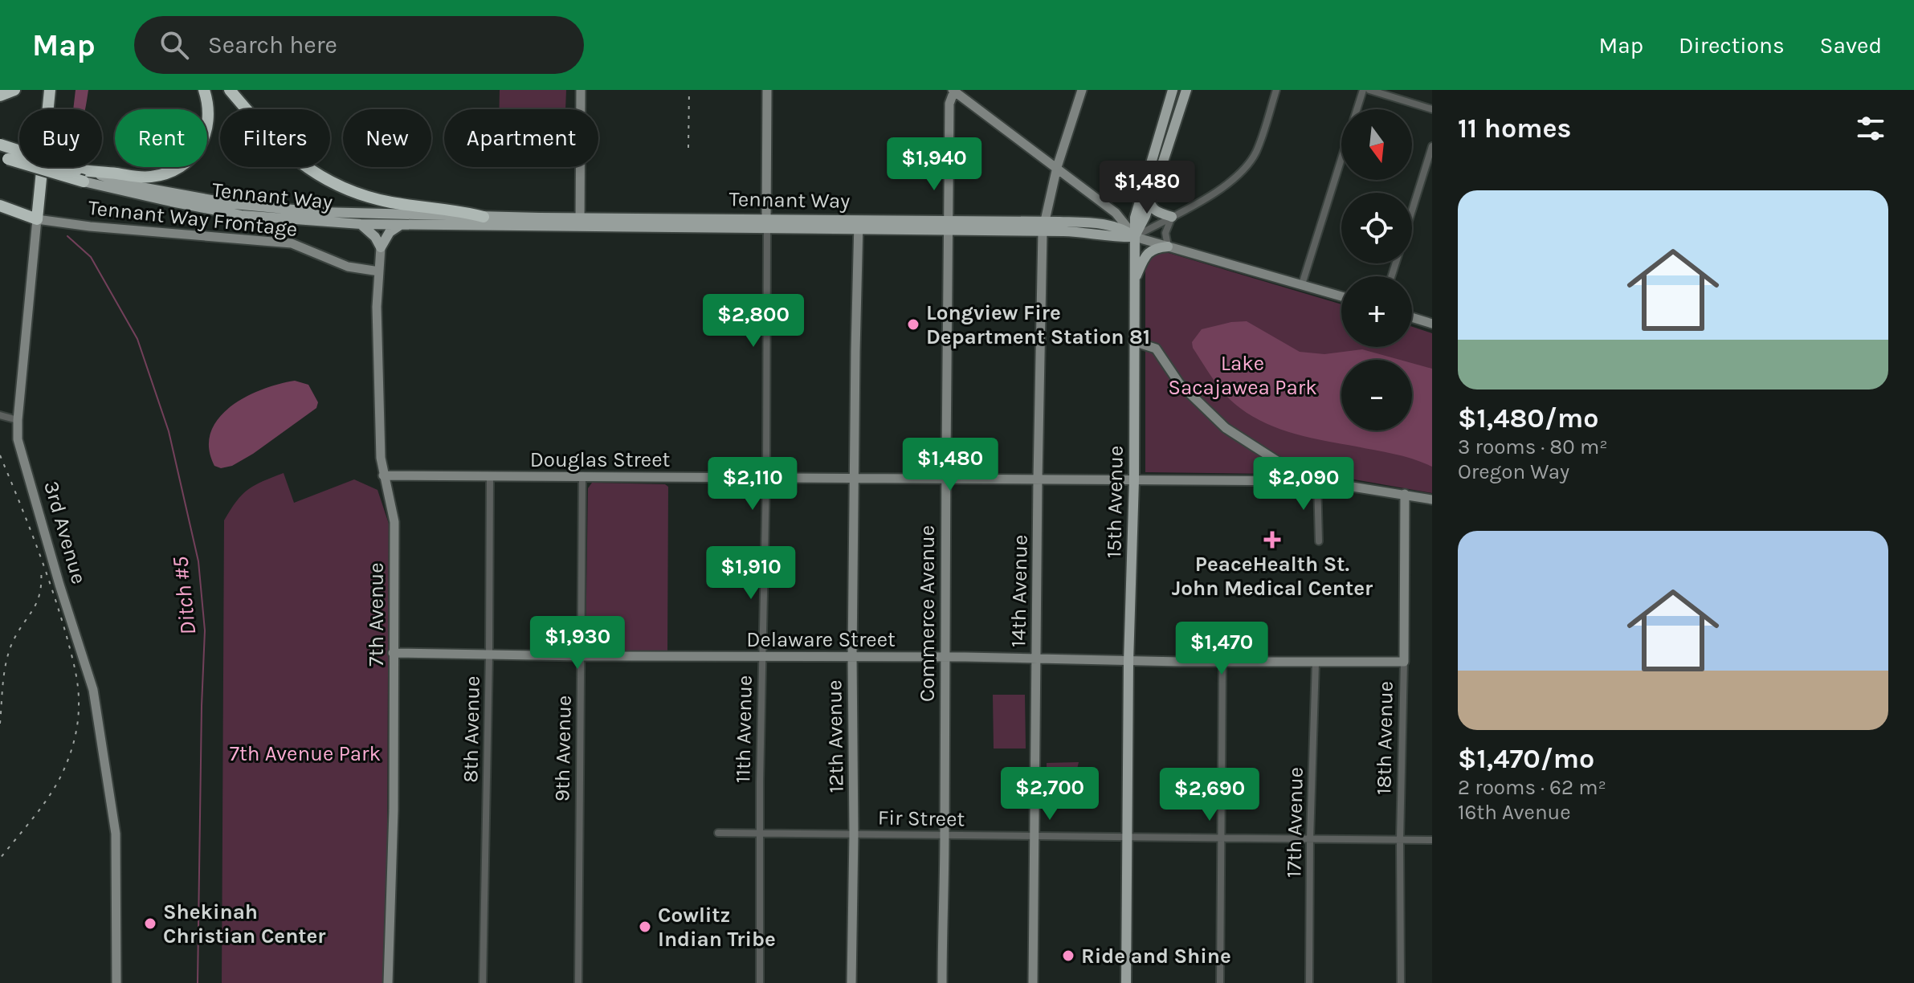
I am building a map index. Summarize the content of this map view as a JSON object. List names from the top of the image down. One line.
{"streets":{"highway":["Tennant Way","3rd Avenue"],"main road":["15th Avenue"],"street":["Tennant Way Frontage","Douglas Street","14th Avenue","Commerce Avenue","7th Avenue","Delaware Street","8th Avenue","11th Avenue","12th Avenue","18th Avenue","9th Avenue","Fir Street","17th Avenue"]},"crossings":[["Tennant Way","15th Avenue"],["Tennant Way","14th Avenue"],["Tennant Way","Commerce Avenue"],["Tennant Way","11th Avenue"],["Tennant Way","12th Avenue"],["Tennant Way Frontage","3rd Avenue"],["Tennant Way Frontage","7th Avenue"],["Douglas Street","15th Avenue"],["Douglas Street","14th Avenue"],["Douglas Street","Commerce Avenue"],["Douglas Street","7th Avenue"],["Douglas Street","8th Avenue"],["Douglas Street","11th Avenue"],["Douglas Street","12th Avenue"],["Douglas Street","9th Avenue"],["15th Avenue","Delaware Street"],["15th Avenue","Fir Street"],["14th Avenue","Delaware Street"],["14th Avenue","Fir Street"],["Commerce Avenue","Delaware Street"],["Commerce Avenue","Fir Street"],["7th Avenue","Delaware Street"],["Delaware Street","8th Avenue"],["Delaware Street","11th Avenue"],["Delaware Street","12th Avenue"],["Delaware Street","18th Avenue"],["Delaware Street","9th Avenue"],["Delaware Street","17th Avenue"],["11th Avenue","Fir Street"],["12th Avenue","Fir Street"],["18th Avenue","Fir Street"],["Fir Street","17th Avenue"]],"water":["Ditch #5"],"parks":["Lake Sacajawea Park","7th Avenue Park"],"places":{"other":["Longview Fire Department Station 81","Shekinah Christian Center","Cowlitz Indian Tribe","Ride and Shine"],"health":["PeaceHealth St. John Medical Center"]},"north":"bottom","page":{"header":"Map","search":"Search here","nav":["Map","Directions","Saved"],"heading":"11 homes","map_buttons":["+","−"],"chip":["Buy","Rent","Filters","New","Apartment"],"price":["$1,940","$1,480","$2,800","$1,480","$2,110","$2,090","$1,910","$1,930","$1,470","$2,700","$2,690"],"list":[{"name":"$1,480/mo","note":"3 rooms · 80 m² · Oregon Way"},{"name":"$1,470/mo","note":"2 rooms · 62 m² · 16th Avenue"}]}}
